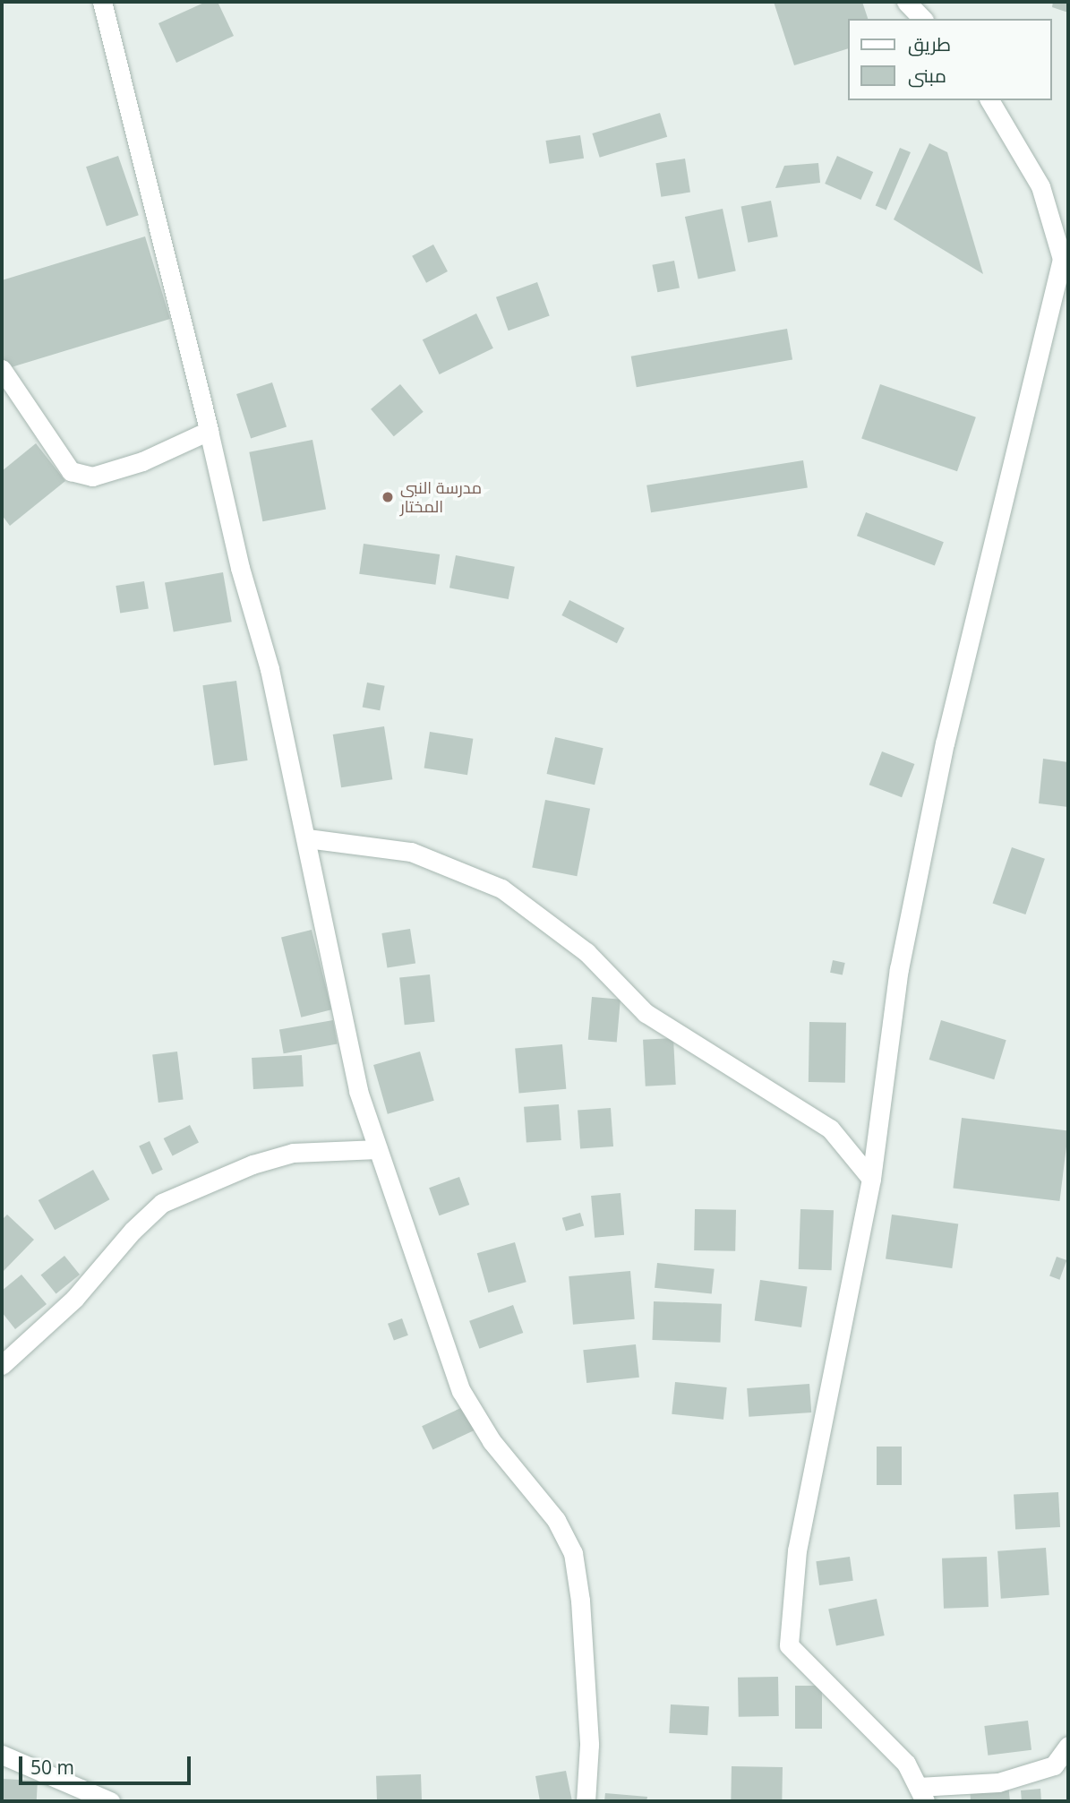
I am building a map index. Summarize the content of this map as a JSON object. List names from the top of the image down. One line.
{"places":["مدرسة النبي المختار"],"legend":["طريق","مبنى"],"scale_bar":"50 m"}
